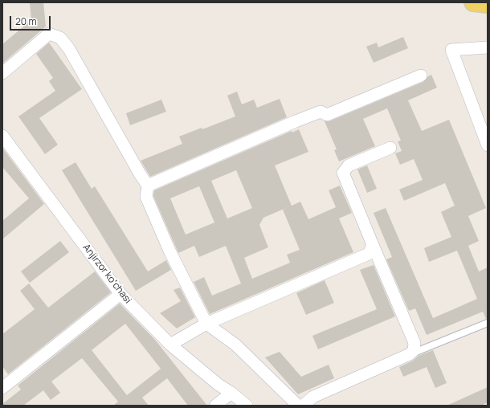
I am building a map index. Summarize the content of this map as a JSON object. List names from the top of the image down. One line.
{"streets":{"street":["Anjirzor koʻchasi"]},"scale_bar":"20 m"}
